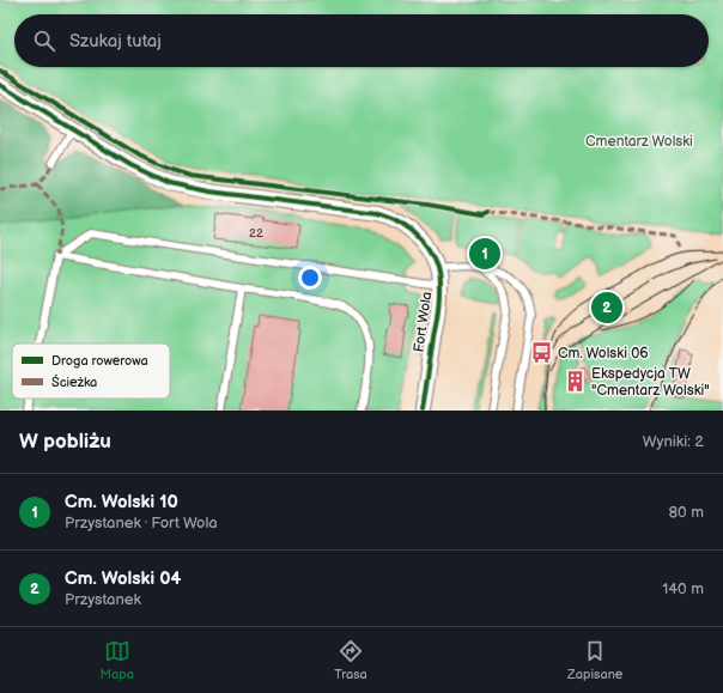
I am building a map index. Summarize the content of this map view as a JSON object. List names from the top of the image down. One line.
{"streets":{"street":["Fort Wola"]},"parks":["Cmentarz Wolski"],"places":{"bus stop":["Cm. Wolski 06"],"building":["Ekspedycja TW \"Cmentarz Wolski\""]},"house_numbers":["22"],"legend":["Droga rowerowa","Ścieżka"],"page":{"search":"Szukaj tutaj","pins":["1","2"],"heading":["W pobliżu","Wyniki: 2"],"list":[{"mark":"1","name":"Cm. Wolski 10","note":"Przystanek · Fort Wola","value":"80 m"},{"mark":"2","name":"Cm. Wolski 04","note":"Przystanek","value":"140 m"}],"nav":["Mapa","Trasa","Zapisane"]}}
